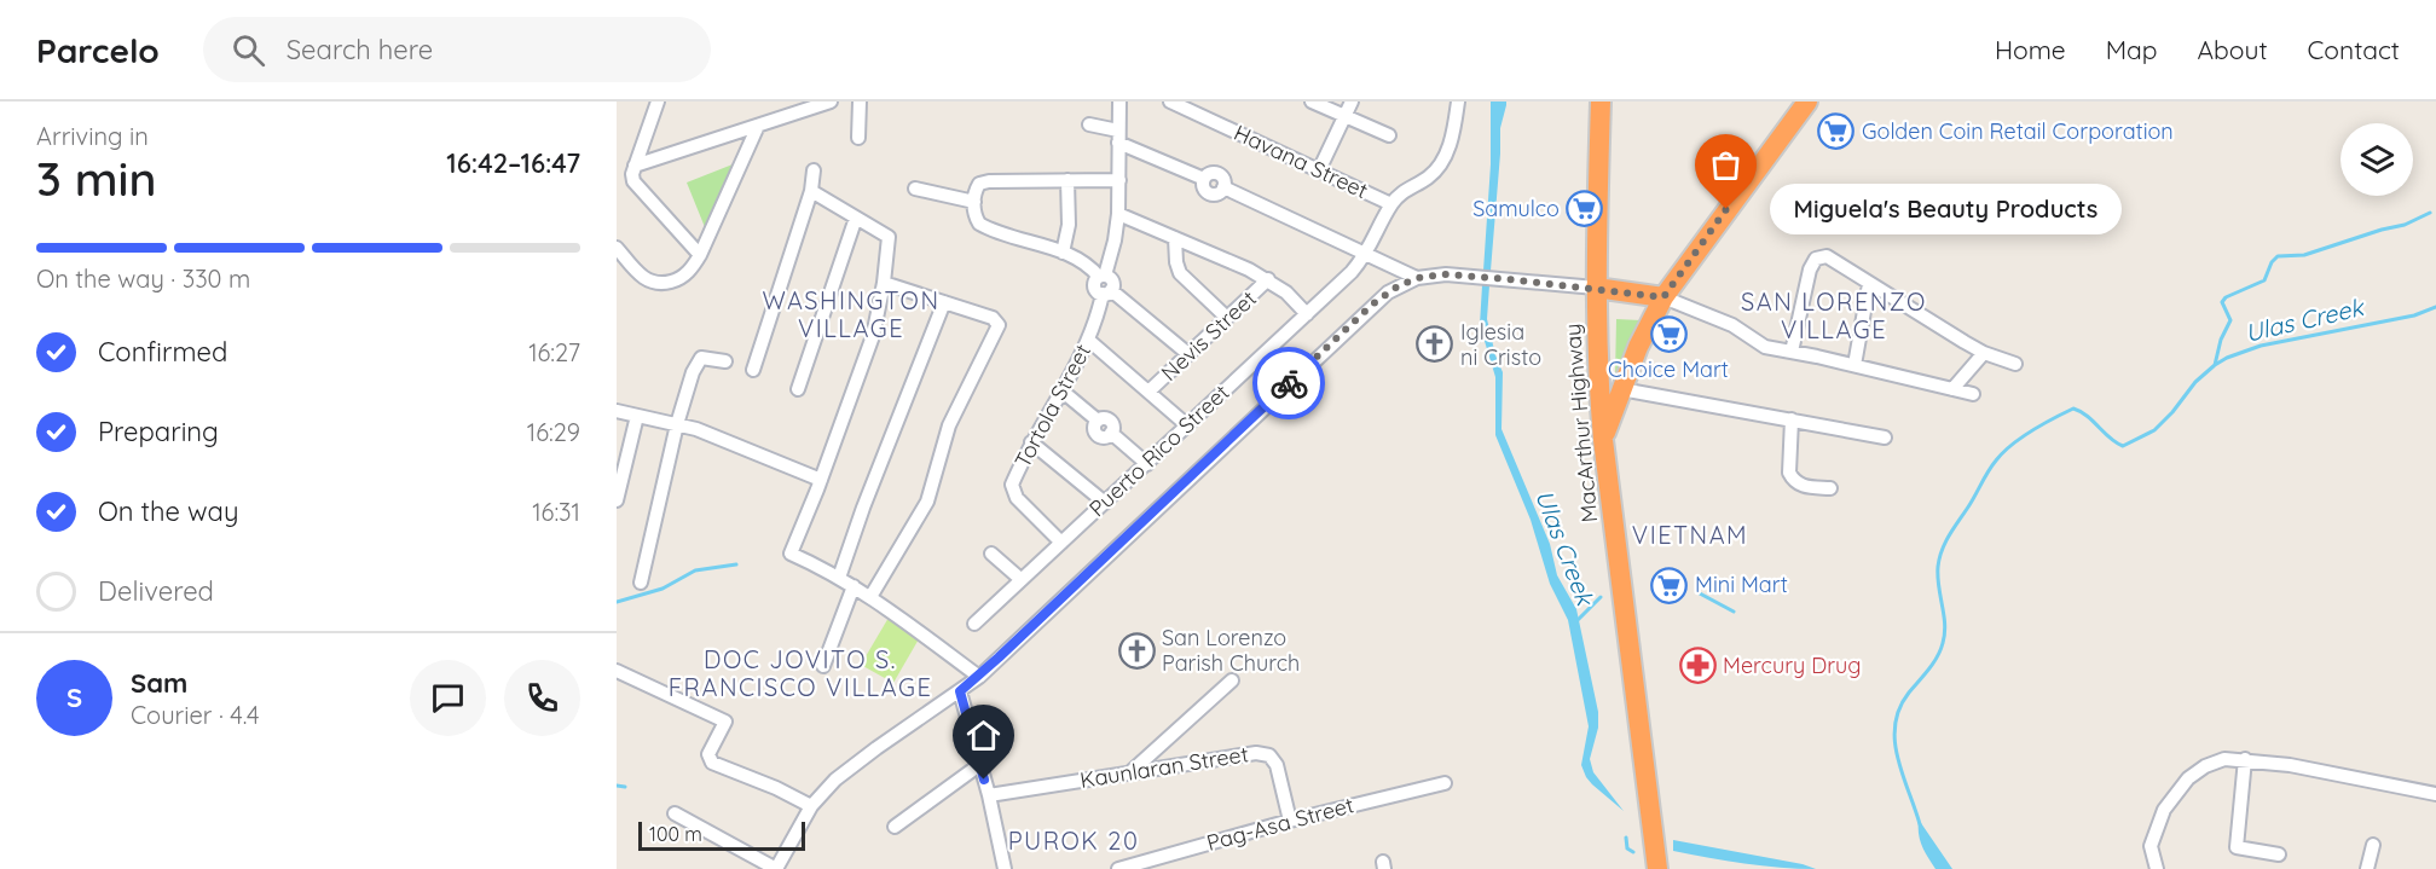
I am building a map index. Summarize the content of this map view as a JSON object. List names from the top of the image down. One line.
{"streets":{"highway":["MacArthur Highway"],"street":["Havana Street","Nevis Street","Tortola Street","Puerto Rico Street","Kaunlaran Street","Pag-Asa Street"]},"crossings":[["Havana Street","Puerto Rico Street"],["Tortola Street","Puerto Rico Street"],["Kaunlaran Street","Pag-Asa Street"]],"districts":["WASHINGTON VILLAGE","SAN LORENZO VILLAGE","VIETNAM","DOC JOVITO S. FRANCISCO VILLAGE","PUROK 20"],"water":["Ulas Creek"],"places":{"supermarket":["Golden Coin Retail Corporation","Samulco","Choice Mart","Mini Mart"],"other":["Miguela's Beauty Products"],"church":["Iglesia ni Cristo","San Lorenzo Parish Church"],"pharmacy":["Mercury Drug"]},"scale_bar":"100 m","page":{"header":"Parcelo","search":"Search here","nav":["Home","Map","About","Contact"],"heading":["3 min","Arriving in","16:42–16:47"],"panel":["Sam","Courier · 4.4"],"bubble":"Miguela's Beauty Products","bar":"On the way · 330 m","list":[["Confirmed","16:27"],["Preparing","16:29"],["On the way","16:31"],"Delivered"],"round":"S","scale":"100 m"}}
